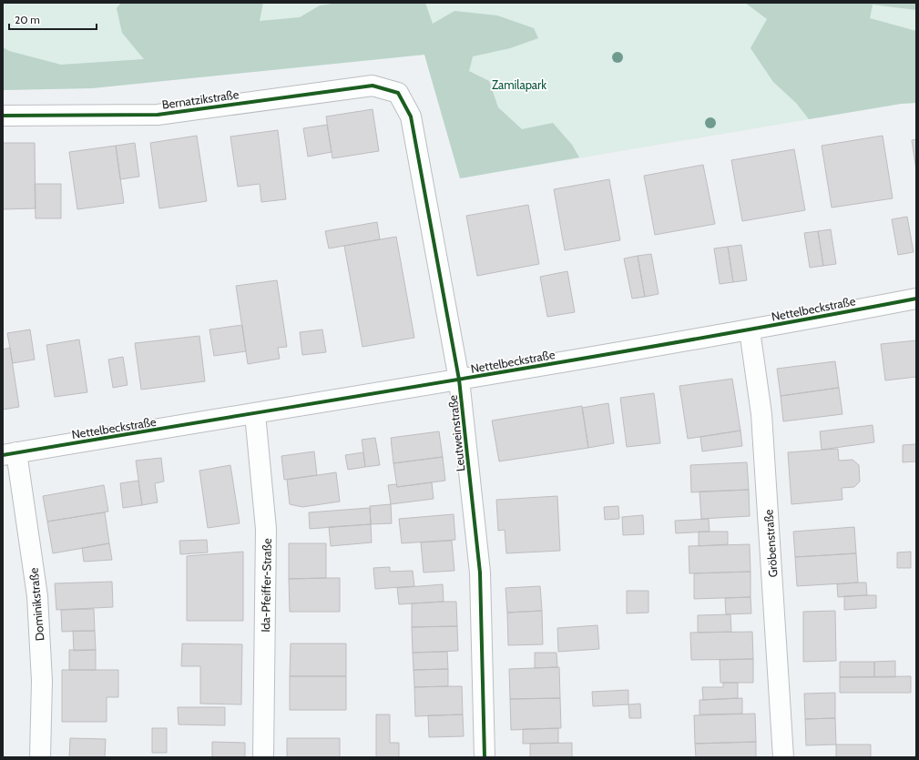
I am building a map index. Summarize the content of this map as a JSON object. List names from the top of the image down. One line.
{"streets":{"street":["Bernatzikstraße","Nettelbeckstraße","Leutweinstraße","Gröbenstraße","Ida-Pfeiffer-Straße","Dominikstraße"]},"crossings":[["Bernatzikstraße","Leutweinstraße"],["Nettelbeckstraße","Leutweinstraße"],["Nettelbeckstraße","Gröbenstraße"],["Nettelbeckstraße","Ida-Pfeiffer-Straße"],["Nettelbeckstraße","Dominikstraße"]],"parks":["Zamilapark"],"scale_bar":"20 m"}
